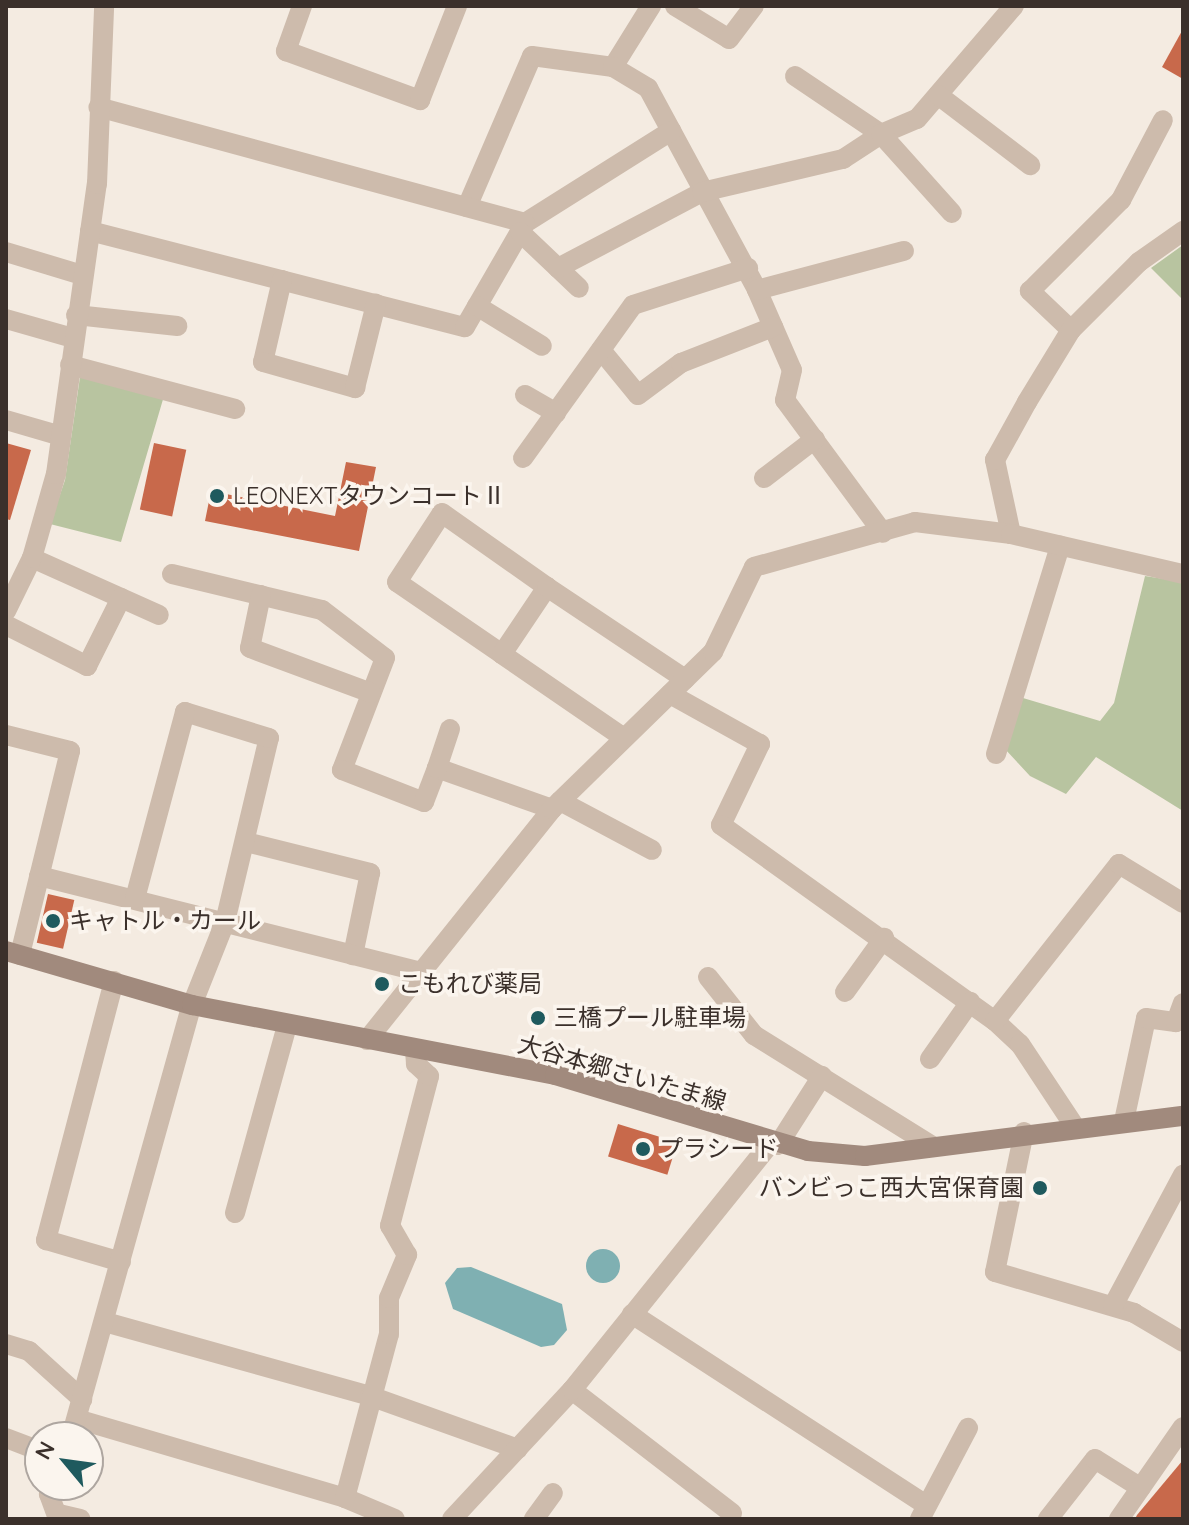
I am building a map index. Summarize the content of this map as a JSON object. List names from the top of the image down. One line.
{"streets":{"main road":["大谷本郷さいたま線"]},"places":["LEONEXTタウンコートⅡ","キャトル・カール","こもれび薬局","三橋プール駐車場","プラシード","バンビっこ西大宮保育園"],"north":"top left"}
